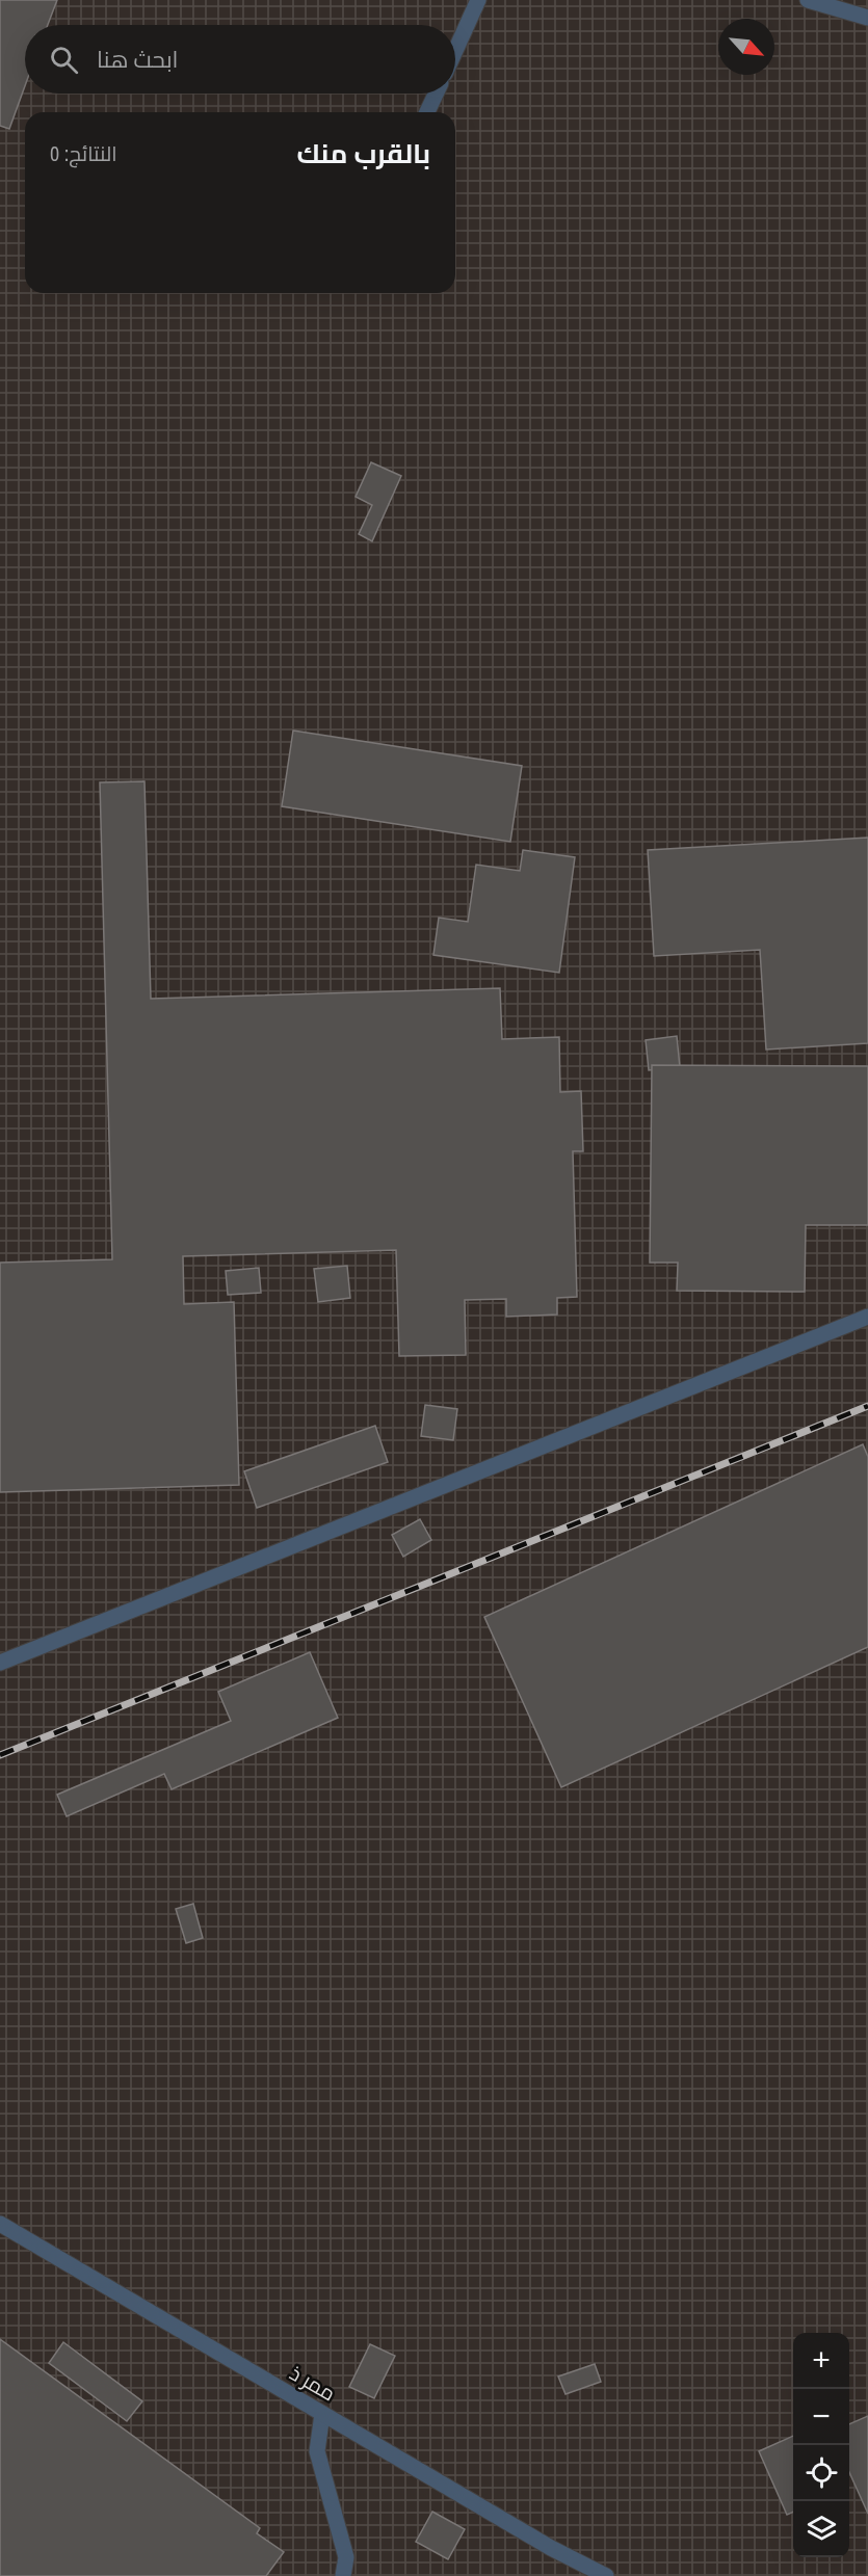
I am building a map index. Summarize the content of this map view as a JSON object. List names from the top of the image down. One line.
{"streets":{"street":["ممر ذ"]},"north":"bottom right","page":{"search":"ابحث هنا","heading":["بالقرب منك","النتائج: 0"],"map_buttons":["+","−"]}}
